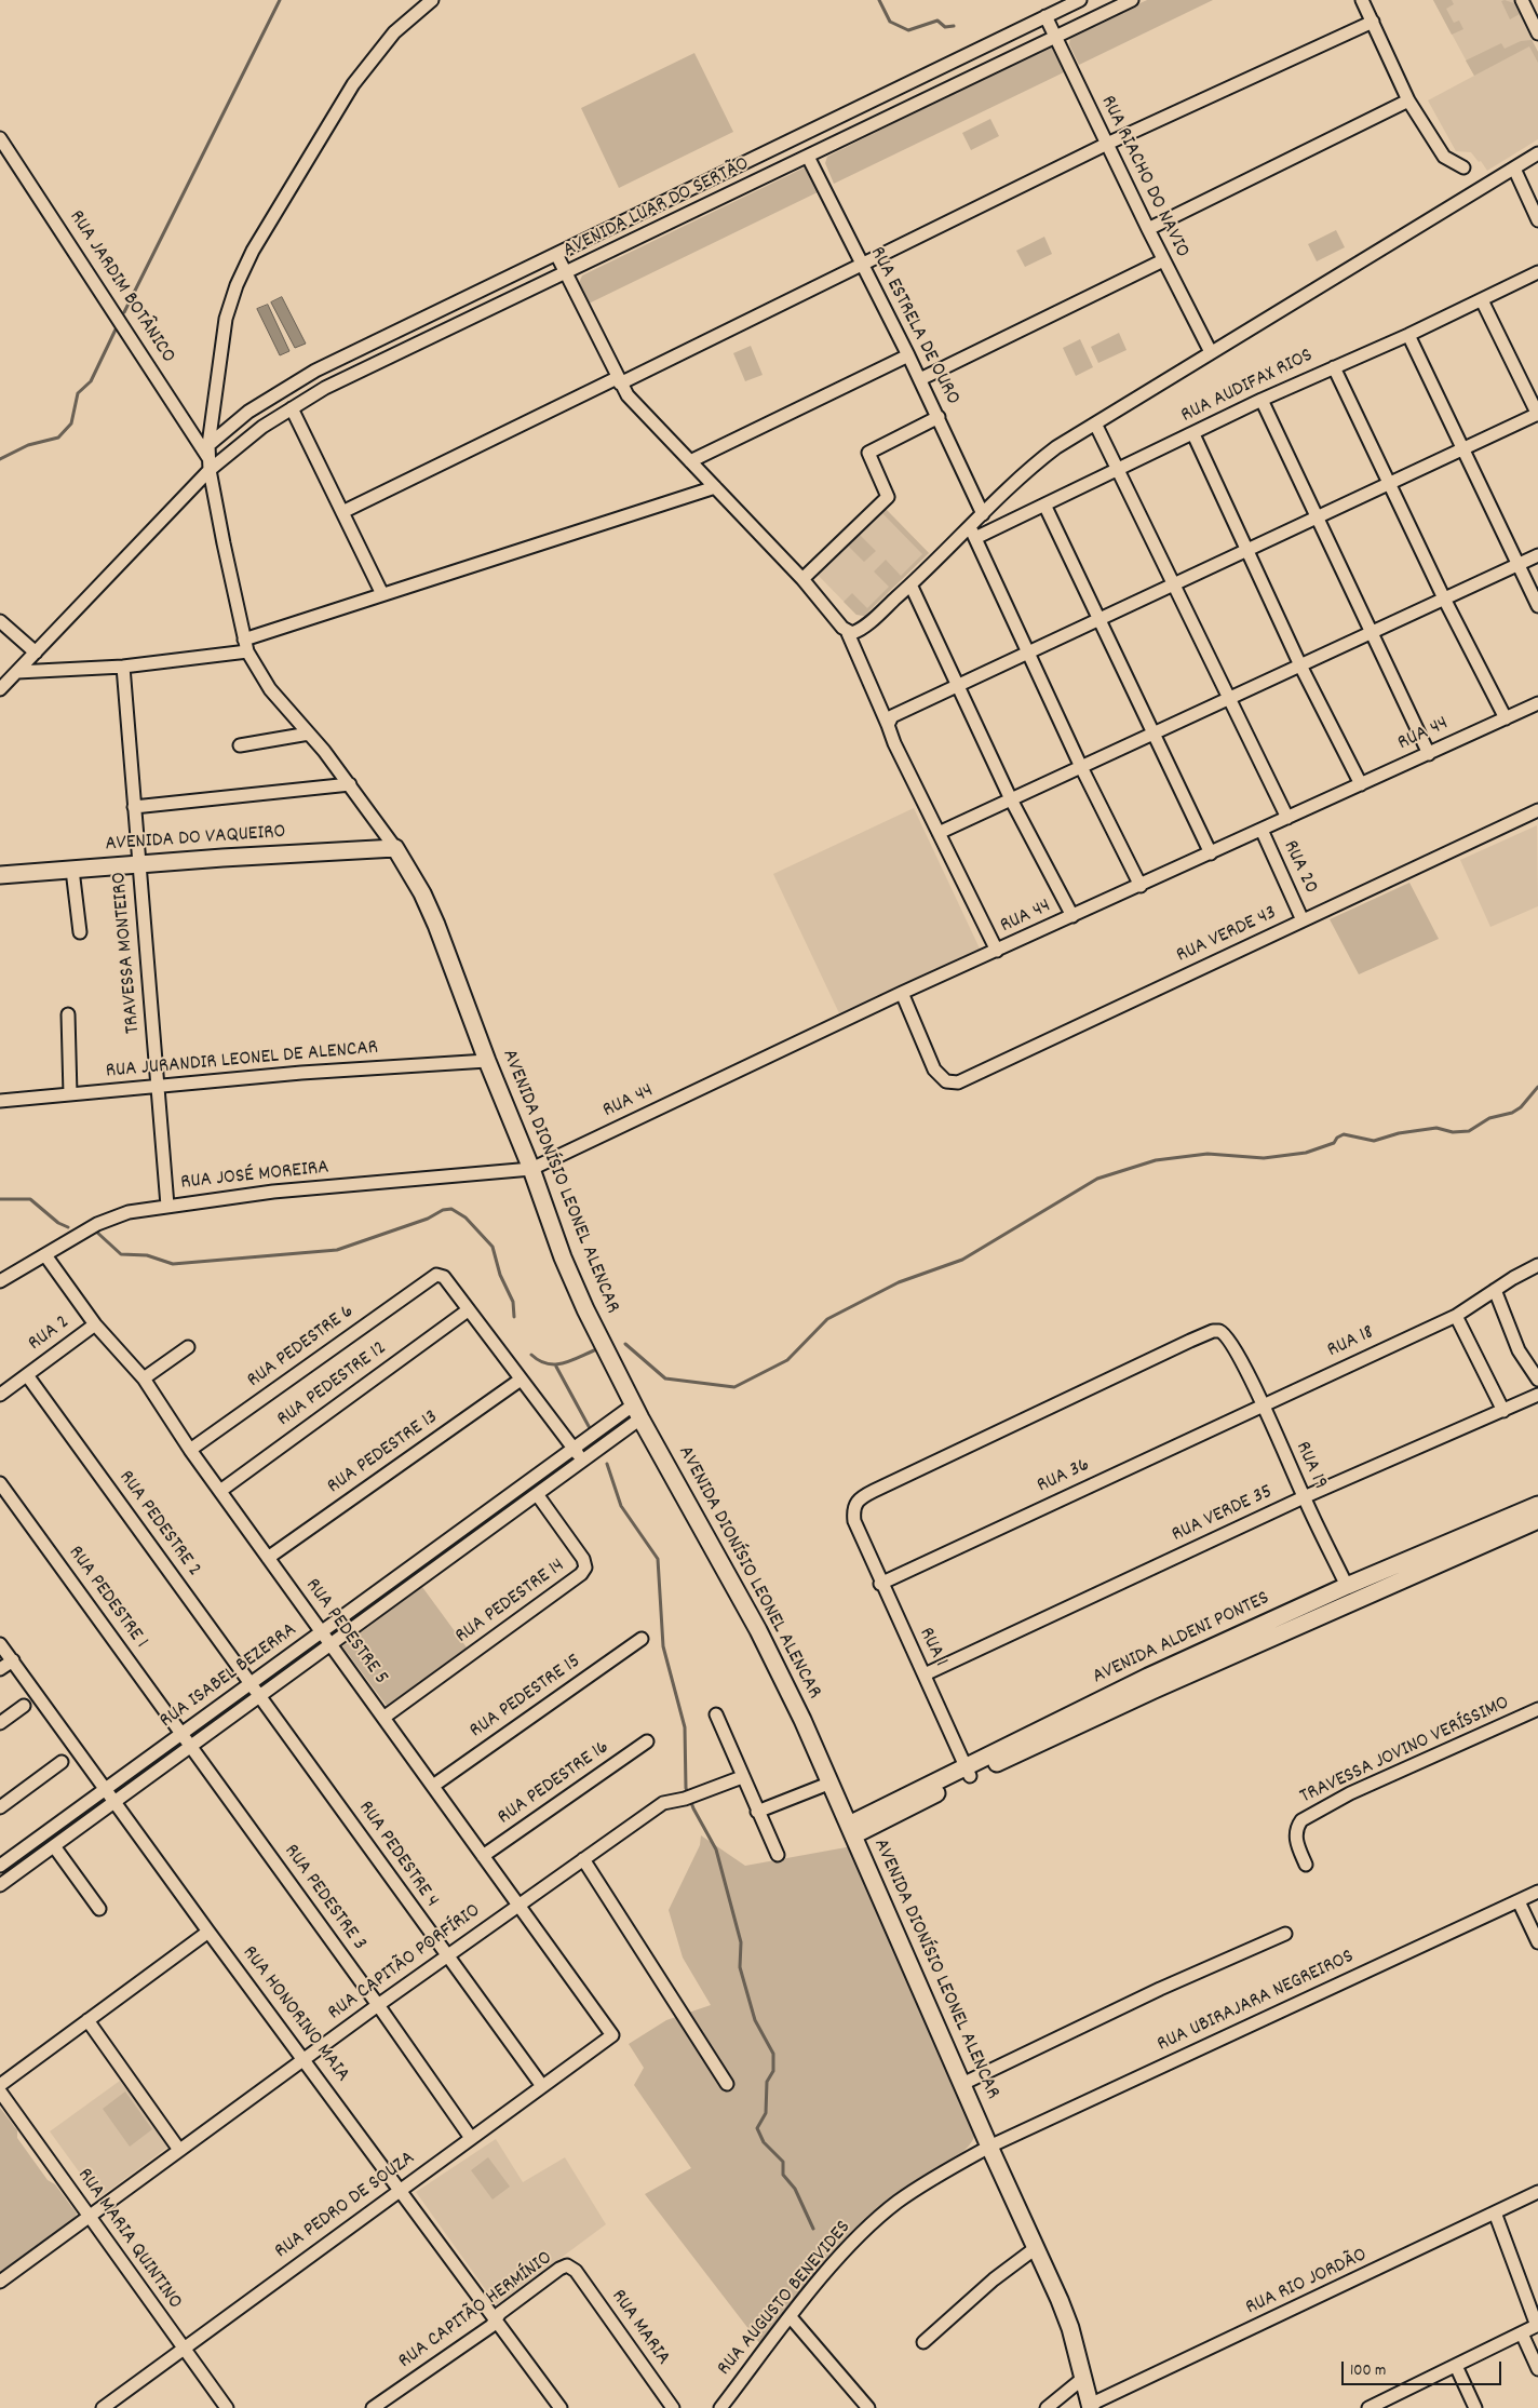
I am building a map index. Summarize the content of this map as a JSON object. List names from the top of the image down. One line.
{"streets":{"main road":["AVENIDA DO VAQUEIRO","AVENIDA DIONÍSIO LEONEL ALENCAR","AVENIDA ALDENI PONTES"],"street":["RUA RIACHO DO NAVIO","AVENIDA LUAR DO SERTÃO","RUA JARDIM BOTÂNICO","RUA ESTRELA DE OURO","RUA AUDIFAX RIOS","RUA 44","RUA 20","RUA VERDE 43","TRAVESSA MONTEIRO","RUA JURANDIR LEONEL DE ALENCAR","RUA JOSÉ MOREIRA","RUA 2","RUA 18","RUA PEDESTRE 6","RUA PEDESTRE 12","RUA PEDESTRE 13","RUA 19","RUA 36","RUA VERDE 35","RUA PEDESTRE 2","RUA PEDESTRE 1","RUA PEDESTRE 14","RUA PEDESTRE 5","RUA 1","RUA ISABEL BEZERRA","RUA PEDESTRE 15","TRAVESSA JOVINO VERÍSSIMO","RUA PEDESTRE 16","RUA PEDESTRE 4","RUA PEDESTRE 3","RUA CAPITÃO PORFÍRIO","RUA UBIRAJARA NEGREIROS","RUA HONORINO MAIA","RUA PEDRO DE SOUZA","RUA MARIA QUINTINO","RUA RIO JORDÃO","RUA AUGUSTO BENEVIDES","RUA CAPITÃO HERMÍNIO","RUA MARIA"]},"crossings":[["RUA RIACHO DO NAVIO","AVENIDA LUAR DO SERTÃO"],["AVENIDA LUAR DO SERTÃO","RUA JARDIM BOTÂNICO"],["AVENIDA LUAR DO SERTÃO","RUA ESTRELA DE OURO"],["AVENIDA LUAR DO SERTÃO","AVENIDA DIONÍSIO LEONEL ALENCAR"],["RUA JARDIM BOTÂNICO","AVENIDA DIONÍSIO LEONEL ALENCAR"],["RUA 44","RUA 20"],["RUA 44","RUA VERDE 43"],["RUA 44","RUA JOSÉ MOREIRA"],["RUA 44","AVENIDA DIONÍSIO LEONEL ALENCAR"],["AVENIDA DO VAQUEIRO","TRAVESSA MONTEIRO"],["AVENIDA DO VAQUEIRO","AVENIDA DIONÍSIO LEONEL ALENCAR"],["RUA 20","RUA VERDE 43"],["TRAVESSA MONTEIRO","RUA JURANDIR LEONEL DE ALENCAR"],["TRAVESSA MONTEIRO","RUA JOSÉ MOREIRA"],["RUA JURANDIR LEONEL DE ALENCAR","AVENIDA DIONÍSIO LEONEL ALENCAR"],["RUA JOSÉ MOREIRA","AVENIDA DIONÍSIO LEONEL ALENCAR"],["RUA JOSÉ MOREIRA","RUA PEDESTRE 5"],["AVENIDA DIONÍSIO LEONEL ALENCAR","AVENIDA ALDENI PONTES"],["AVENIDA DIONÍSIO LEONEL ALENCAR","RUA ISABEL BEZERRA"],["AVENIDA DIONÍSIO LEONEL ALENCAR","RUA UBIRAJARA NEGREIROS"],["AVENIDA DIONÍSIO LEONEL ALENCAR","RUA RIO JORDÃO"],["AVENIDA DIONÍSIO LEONEL ALENCAR","RUA AUGUSTO BENEVIDES"],["RUA 2","RUA PEDESTRE 2"],["RUA 2","RUA PEDESTRE 5"],["RUA 18","RUA 19"],["RUA 18","RUA 36"],["RUA PEDESTRE 6","RUA PEDESTRE 12"],["RUA PEDESTRE 6","RUA PEDESTRE 5"],["RUA PEDESTRE 12","RUA PEDESTRE 5"],["RUA PEDESTRE 13","RUA PEDESTRE 5"],["RUA 19","RUA 36"],["RUA 19","RUA VERDE 35"],["RUA 19","AVENIDA ALDENI PONTES"],["RUA 19","RUA 1"],["RUA 36","RUA 1"],["RUA VERDE 35","RUA 1"],["RUA PEDESTRE 2","RUA ISABEL BEZERRA"],["RUA PEDESTRE 2","RUA PEDESTRE 4"],["RUA PEDESTRE 1","RUA ISABEL BEZERRA"],["RUA PEDESTRE 1","RUA PEDESTRE 3"],["RUA PEDESTRE 14","RUA PEDESTRE 5"],["RUA PEDESTRE 14","RUA ISABEL BEZERRA"],["RUA PEDESTRE 5","RUA ISABEL BEZERRA"],["RUA PEDESTRE 5","RUA PEDESTRE 15"],["RUA PEDESTRE 5","RUA PEDESTRE 16"],["RUA PEDESTRE 5","RUA CAPITÃO PORFÍRIO"],["RUA PEDESTRE 5","RUA PEDRO DE SOUZA"],["AVENIDA ALDENI PONTES","RUA 1"],["RUA ISABEL BEZERRA","RUA PEDESTRE 4"],["RUA ISABEL BEZERRA","RUA PEDESTRE 3"],["RUA ISABEL BEZERRA","RUA HONORINO MAIA"],["RUA PEDESTRE 4","RUA CAPITÃO PORFÍRIO"],["RUA PEDESTRE 4","RUA PEDRO DE SOUZA"],["RUA PEDESTRE 3","RUA CAPITÃO PORFÍRIO"],["RUA PEDESTRE 3","RUA PEDRO DE SOUZA"],["RUA CAPITÃO PORFÍRIO","RUA HONORINO MAIA"],["RUA CAPITÃO PORFÍRIO","RUA MARIA QUINTINO"],["RUA UBIRAJARA NEGREIROS","RUA AUGUSTO BENEVIDES"],["RUA HONORINO MAIA","RUA PEDRO DE SOUZA"],["RUA HONORINO MAIA","RUA CAPITÃO HERMÍNIO"],["RUA PEDRO DE SOUZA","RUA MARIA QUINTINO"],["RUA CAPITÃO HERMÍNIO","RUA MARIA"]],"scale_bar":"100 m"}
